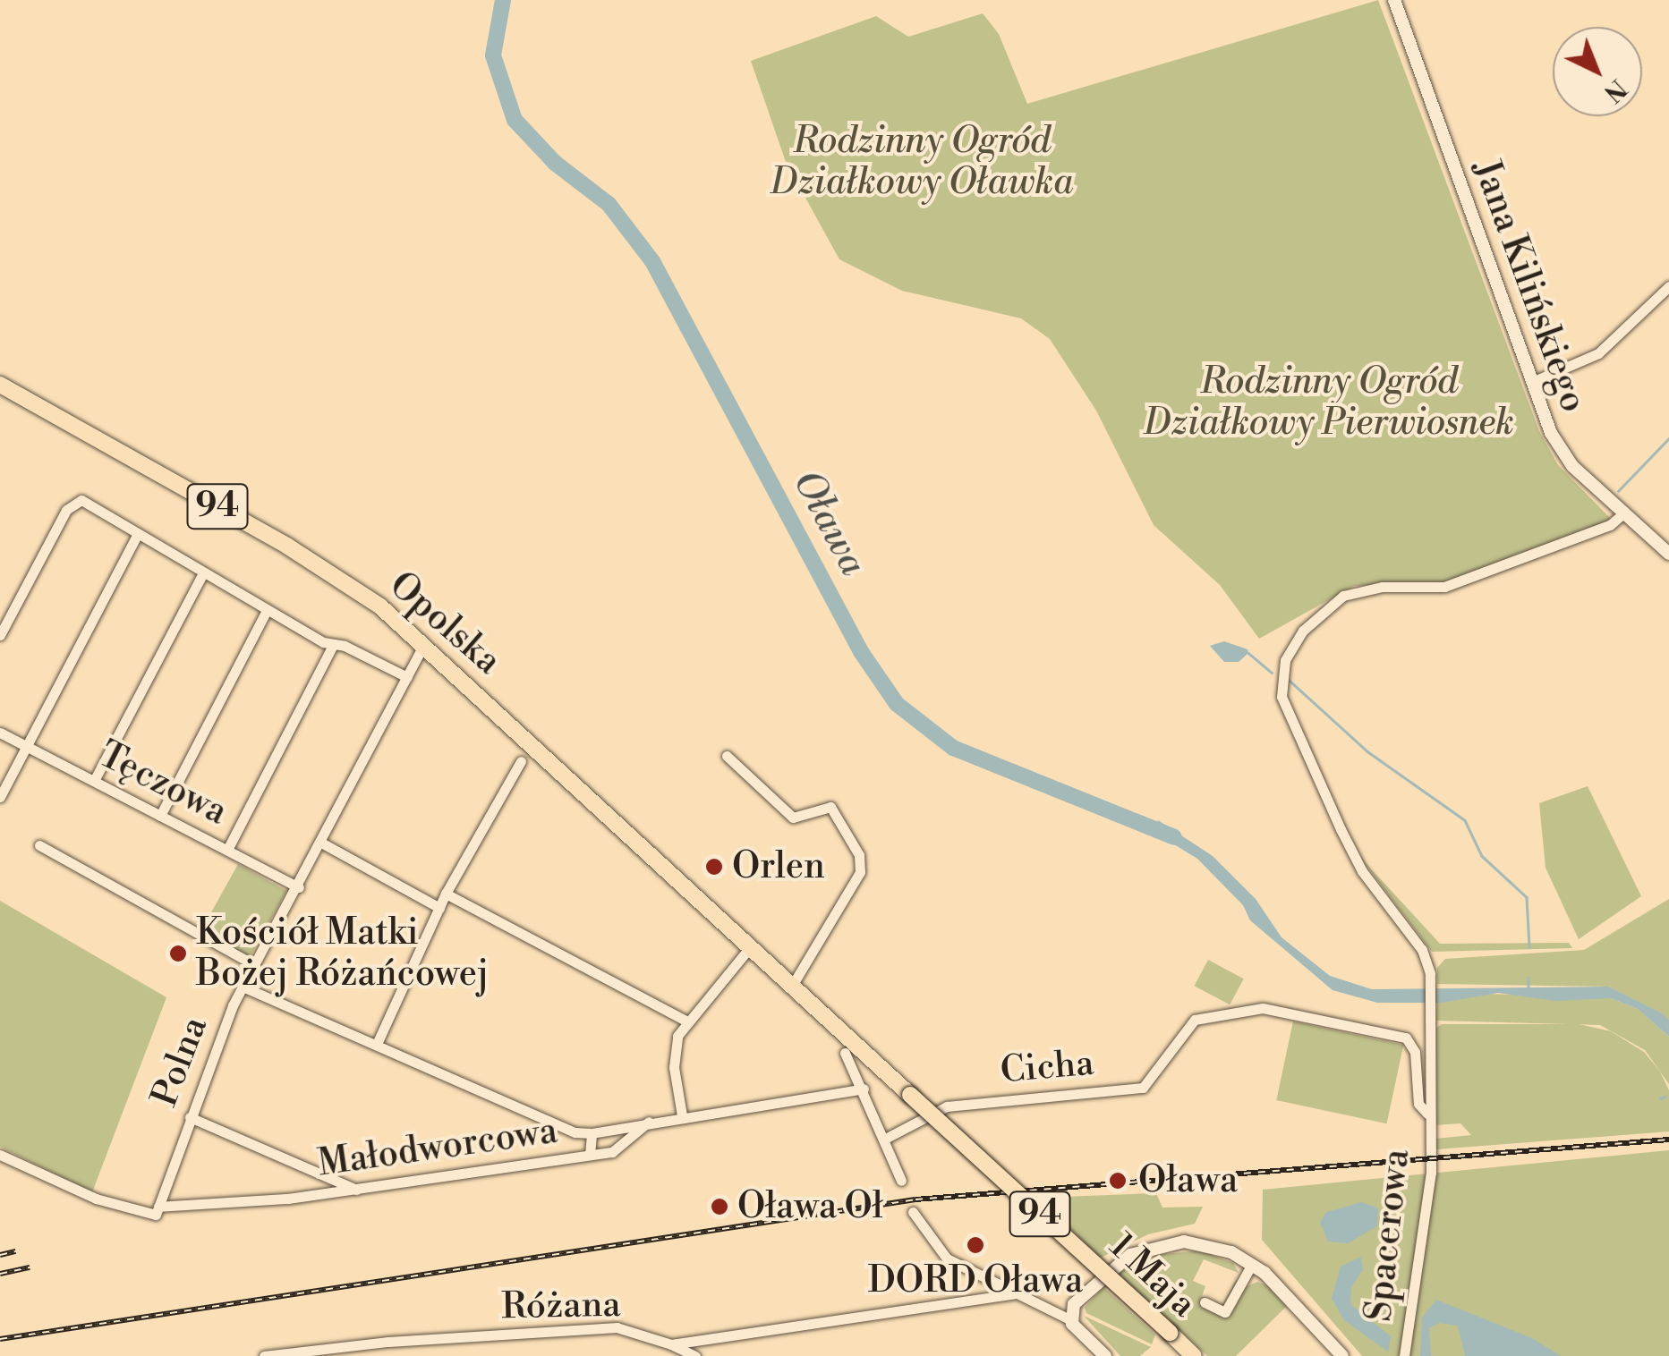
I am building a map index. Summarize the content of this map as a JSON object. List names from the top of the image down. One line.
{"streets":{"main road":["94","Opolska","1 Maja"],"street":["Jana Kilińskiego","Tęczowa","Polna","Cicha","Małodworcowa","Spacerowa","Różana"]},"crossings":[["Opolska","Polna"],["Opolska","1 Maja"],["Tęczowa","Polna"],["Polna","Małodworcowa"],["Cicha","Spacerowa"]],"water":["Oława"],"parks":["Rodzinny Ogród Działkowy Oławka","Rodzinny Ogród Działkowy Pierwiosnek"],"places":["Orlen","Kościół Matki Bożej Różańcowej","Oława","Oława Oł","DORD Oława"],"north":"bottom right"}
